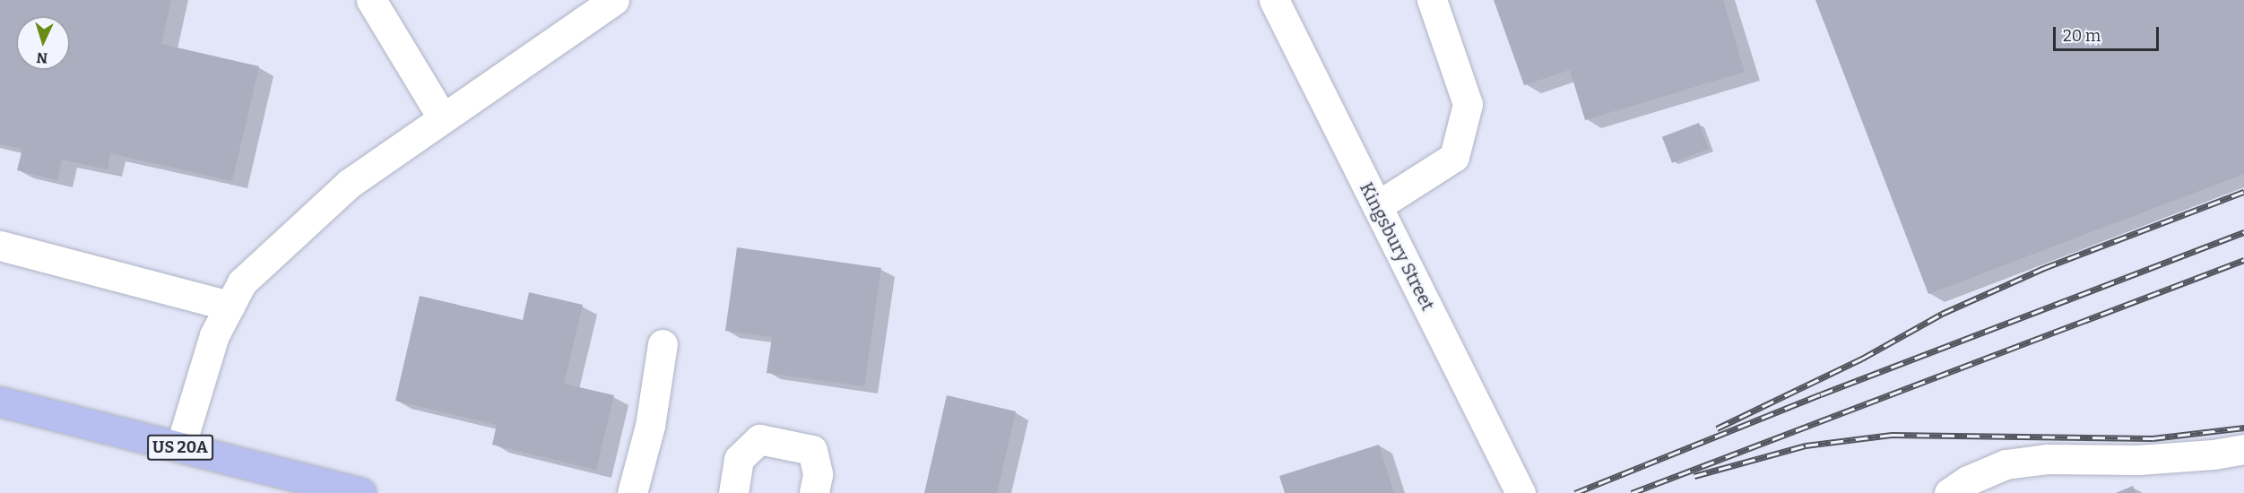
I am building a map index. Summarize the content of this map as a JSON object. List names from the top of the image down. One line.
{"streets":{"main road":["US 20A"],"street":["Kingsbury Street"]},"scale_bar":"20 m","north":"bottom"}
